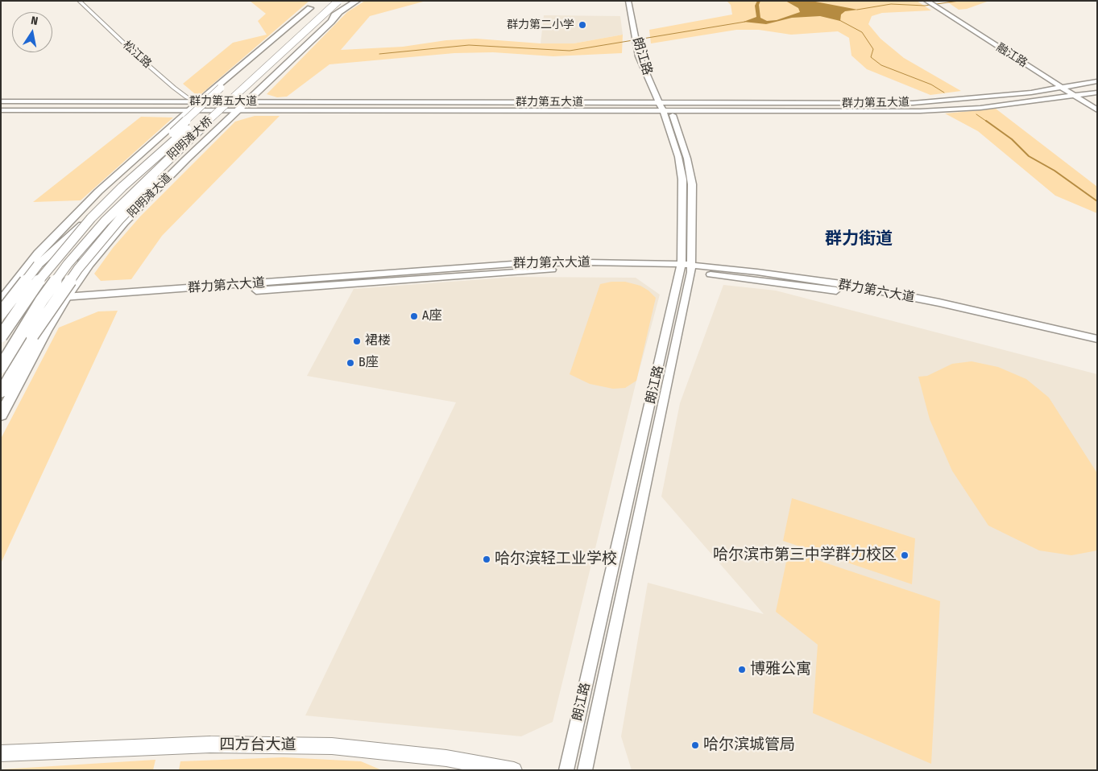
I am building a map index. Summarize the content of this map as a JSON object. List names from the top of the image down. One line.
{"streets":{"highway":["阳明滩大桥","阳明滩大道"],"main road":["融江路","朗江路","群力第五大道","群力第六大道","四方台大道"],"street":["松江路"]},"crossings":[["松江路","群力第五大道"],["融江路","群力第五大道"],["朗江路","群力第五大道"],["朗江路","群力第六大道"],["群力第五大道","阳明滩大道"],["阳明滩大道","群力第六大道"]],"districts":["群力街道"],"places":["群力第二小学","A座","裙楼","B座","哈尔滨市第三中学群力校区","哈尔滨轻工业学校","博雅公寓","哈尔滨城管局"],"north":"top"}
